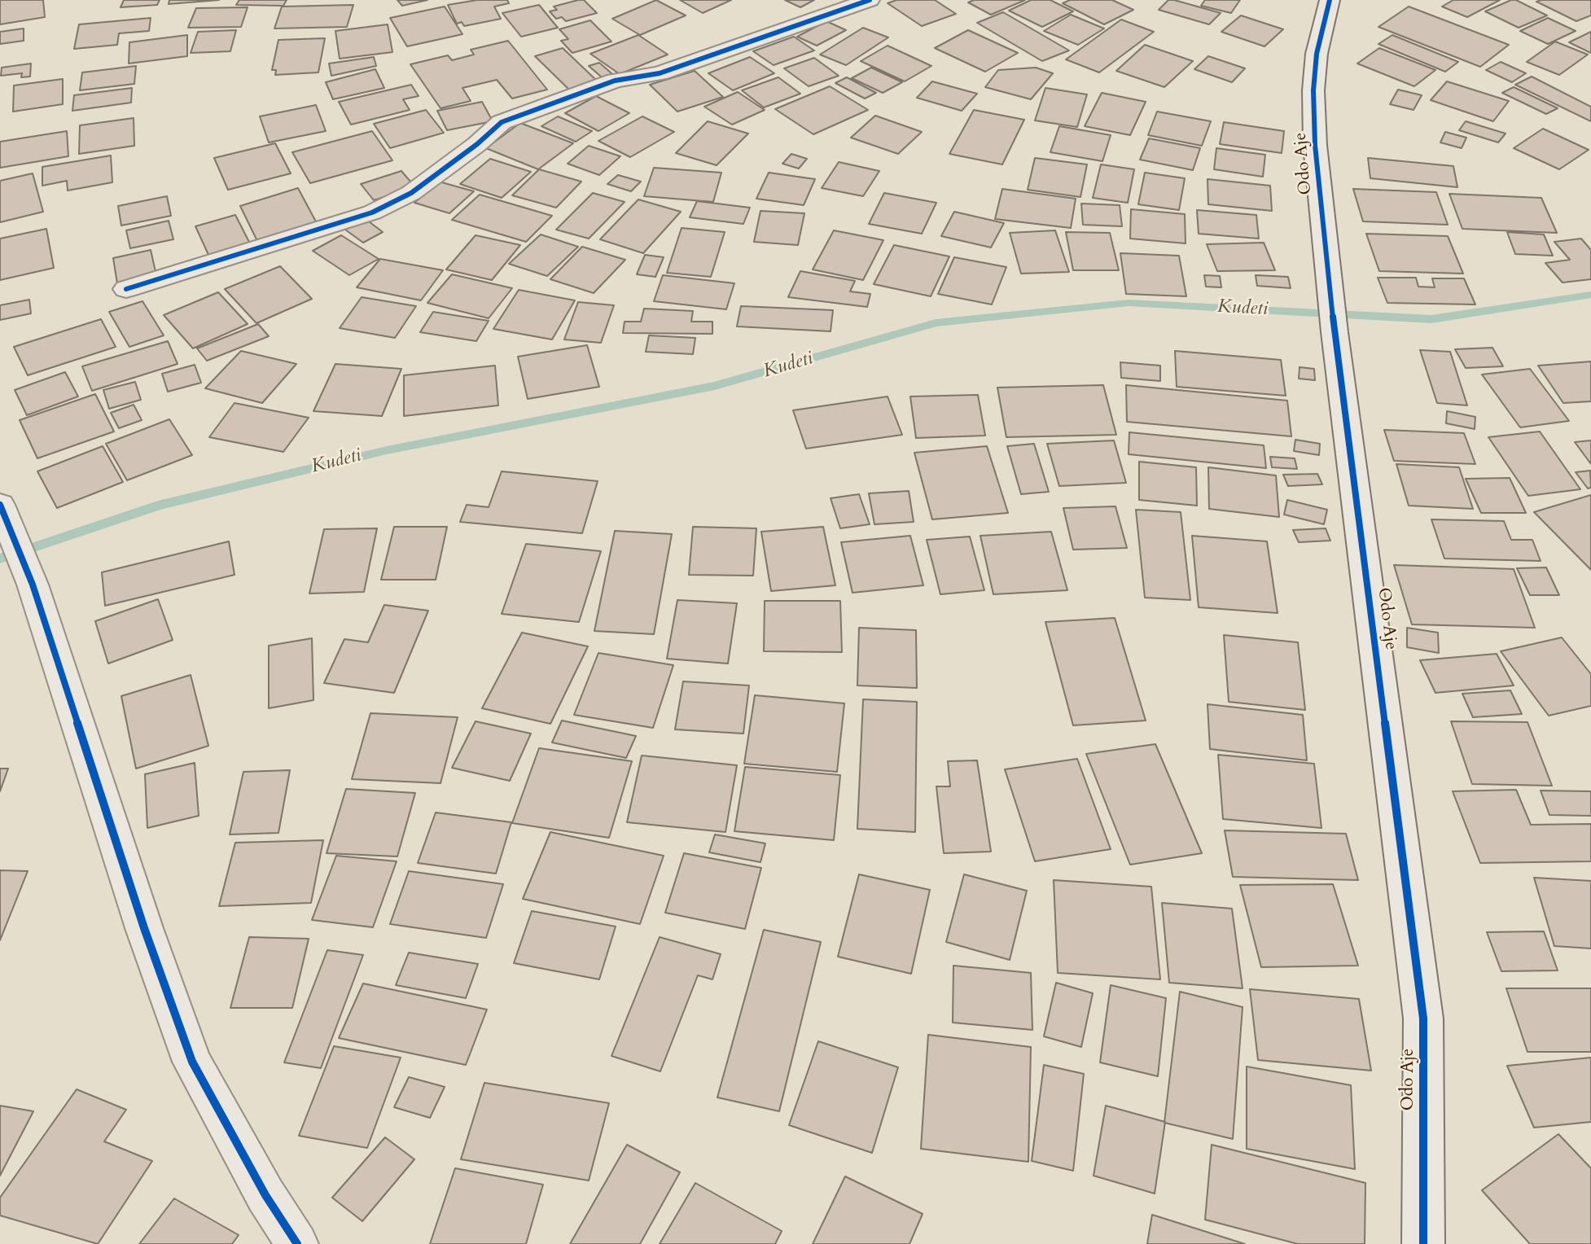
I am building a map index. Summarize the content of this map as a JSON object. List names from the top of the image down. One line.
{"streets":{"street":["Odo Aje"]},"water":["Kudeti"]}
